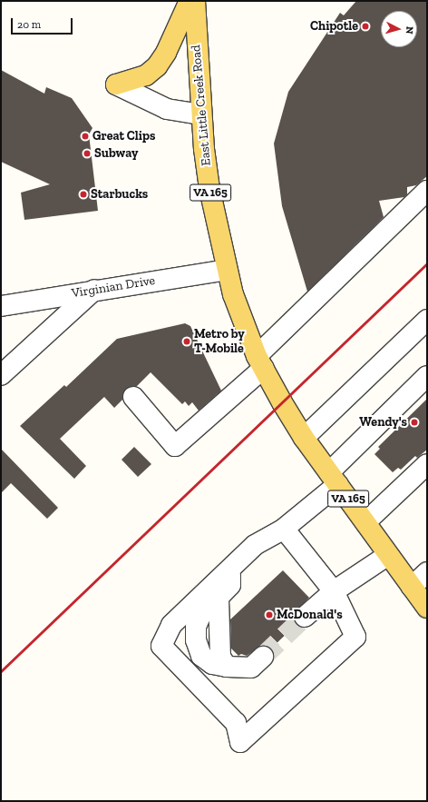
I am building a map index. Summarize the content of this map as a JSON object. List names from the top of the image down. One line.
{"streets":{"main road":["East Little Creek Road","VA 165"],"street":["Virginian Drive"]},"crossings":[["East Little Creek Road","Virginian Drive"]],"places":["Chipotle","Great Clips","Subway","Starbucks","Metro by T-Mobile","Wendy's","McDonald's"],"scale_bar":"20 m","north":"right"}
